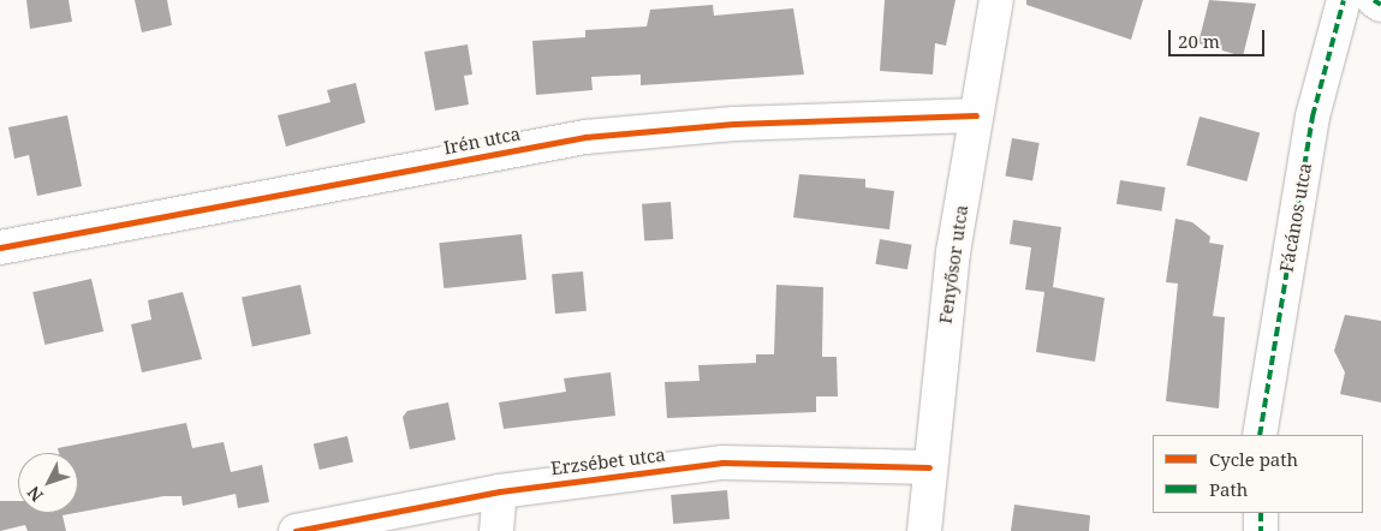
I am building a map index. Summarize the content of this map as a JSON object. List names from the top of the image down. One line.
{"streets":{"street":["Irén utca","Fácános utca","Fenyősor utca","Erzsébet utca"]},"crossings":[["Irén utca","Fenyősor utca"],["Fenyősor utca","Erzsébet utca"]],"legend":["Cycle path","Path"],"scale_bar":"20 m","north":"bottom left"}
